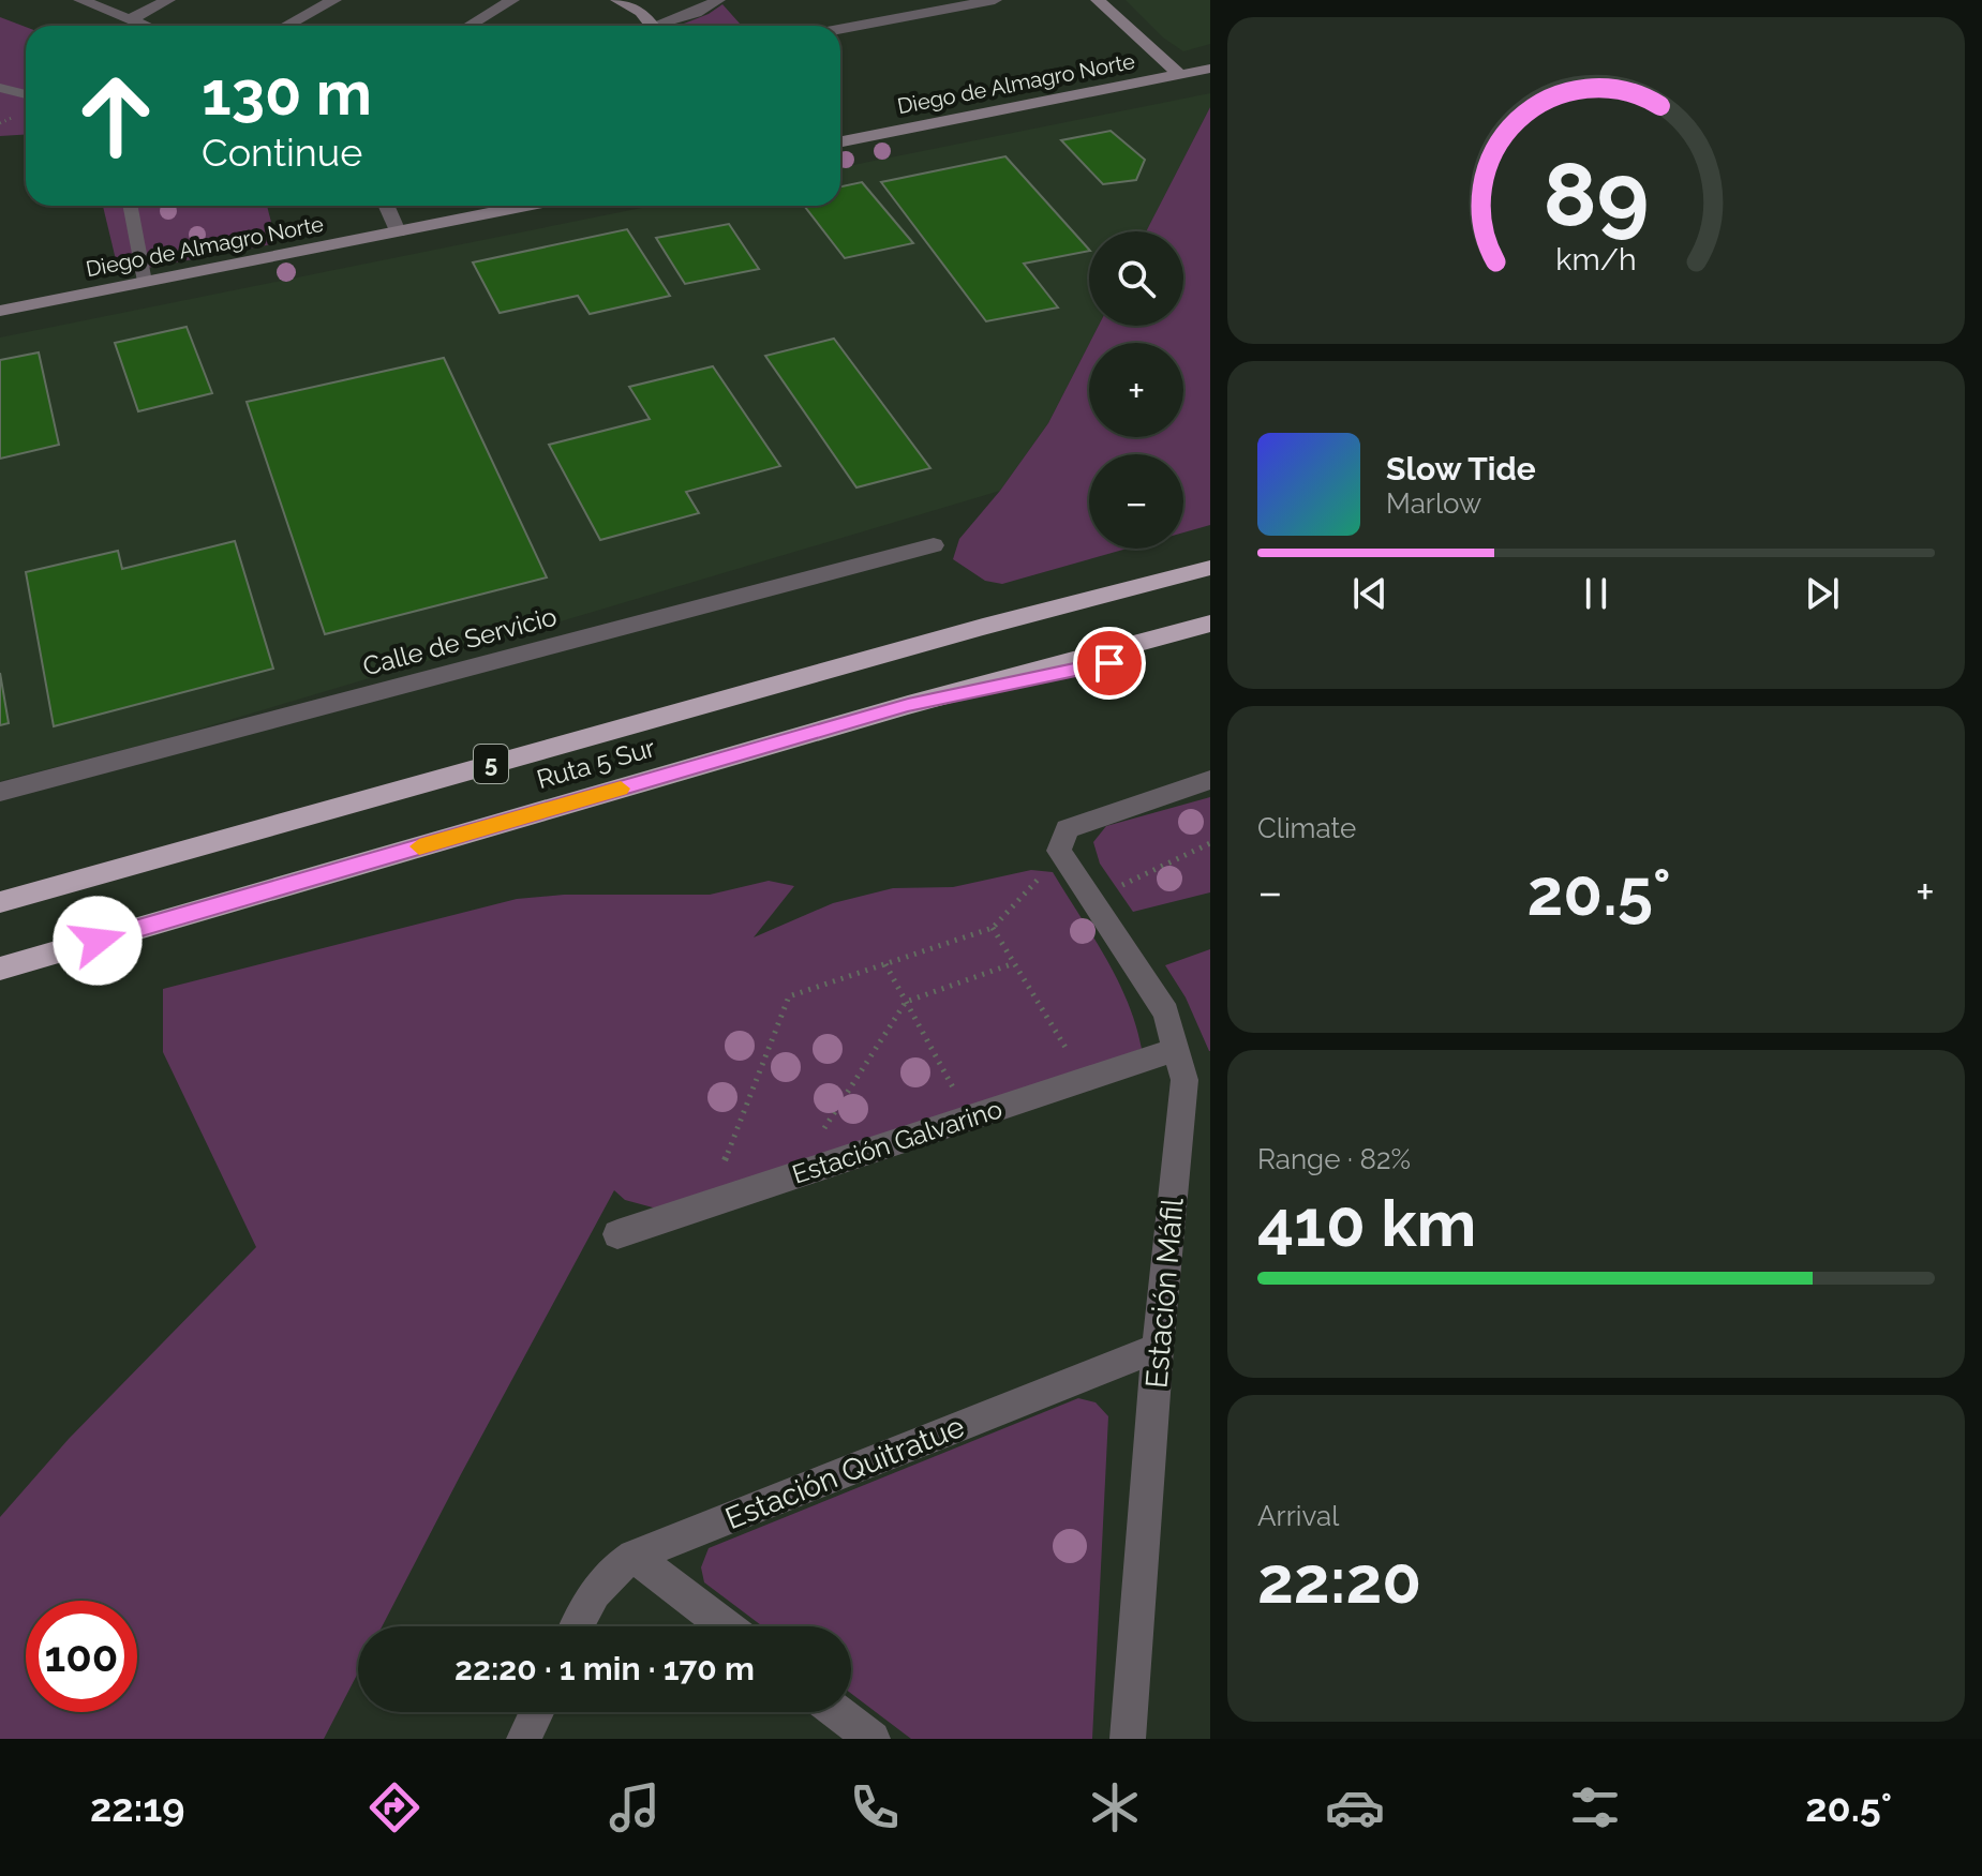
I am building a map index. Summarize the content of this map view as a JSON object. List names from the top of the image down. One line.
{"streets":{"highway":["5","Ruta 5 Sur"],"street":["Diego de Almagro Norte","Calle de Servicio","Estación Galvarino","Estación Máfil","Estación Quitratue"]},"crossings":[["Estación Galvarino","Estación Máfil"],["Estación Máfil","Estación Quitratue"]],"page":{"turn":["130 m","Continue"],"map_buttons":["+","−"],"song":["Slow Tide","Marlow"],"tile":["Climate",["Range · 82%","410 km"],["Arrival","22:20"]],"heat":["−","20.5°","+"],"limit":"100","trip":"22:20 · 1 min · 170 m","tabs":["22:19","20.5°"],"gauge":["89","km/h"]}}
